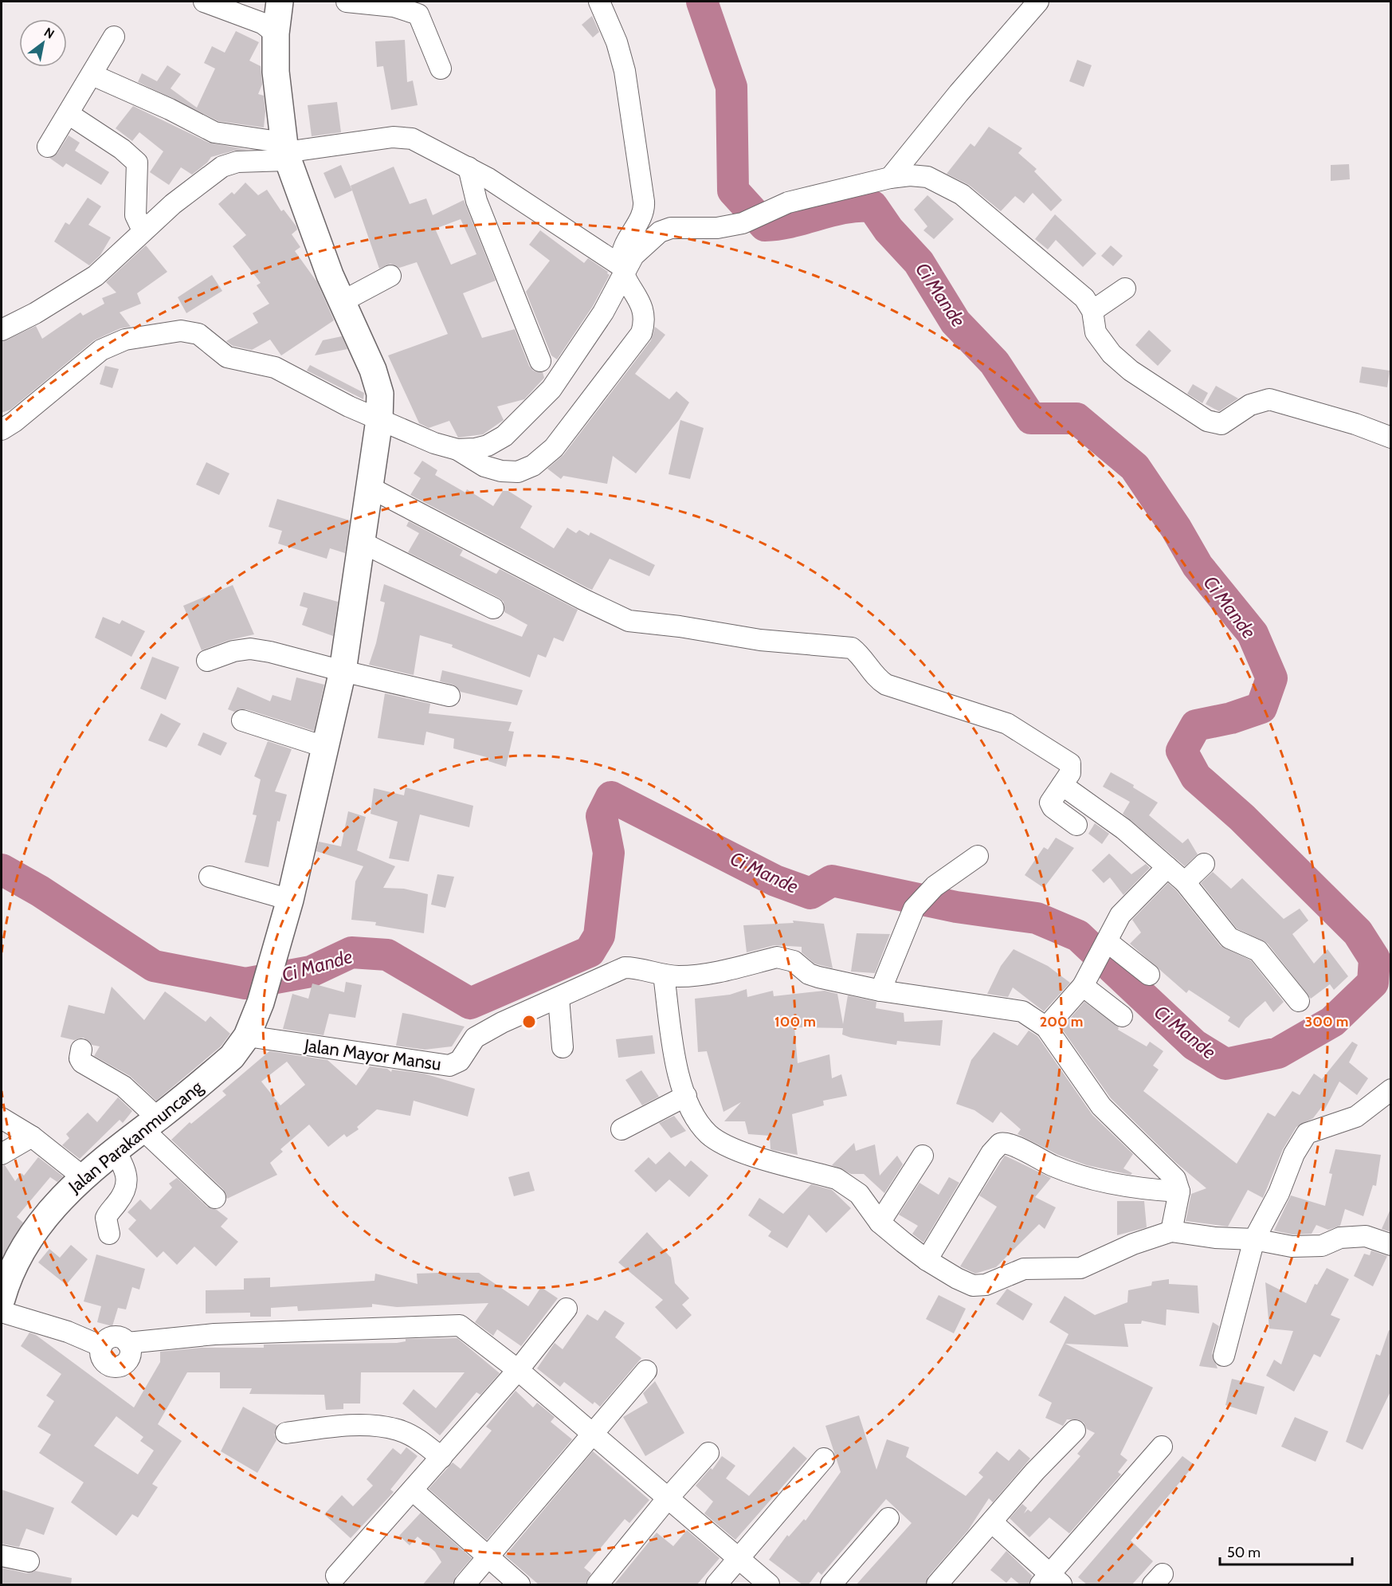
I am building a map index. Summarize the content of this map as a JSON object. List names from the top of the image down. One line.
{"streets":{"main road":["Jalan Parakanmuncang"],"street":["Jalan Mayor Mansu"]},"crossings":[["Jalan Mayor Mansu","Jalan Parakanmuncang"]],"water":["Ci Mande"],"scale_bar":"50 m","north":"top right","rings":["100 m","200 m","300 m"]}
